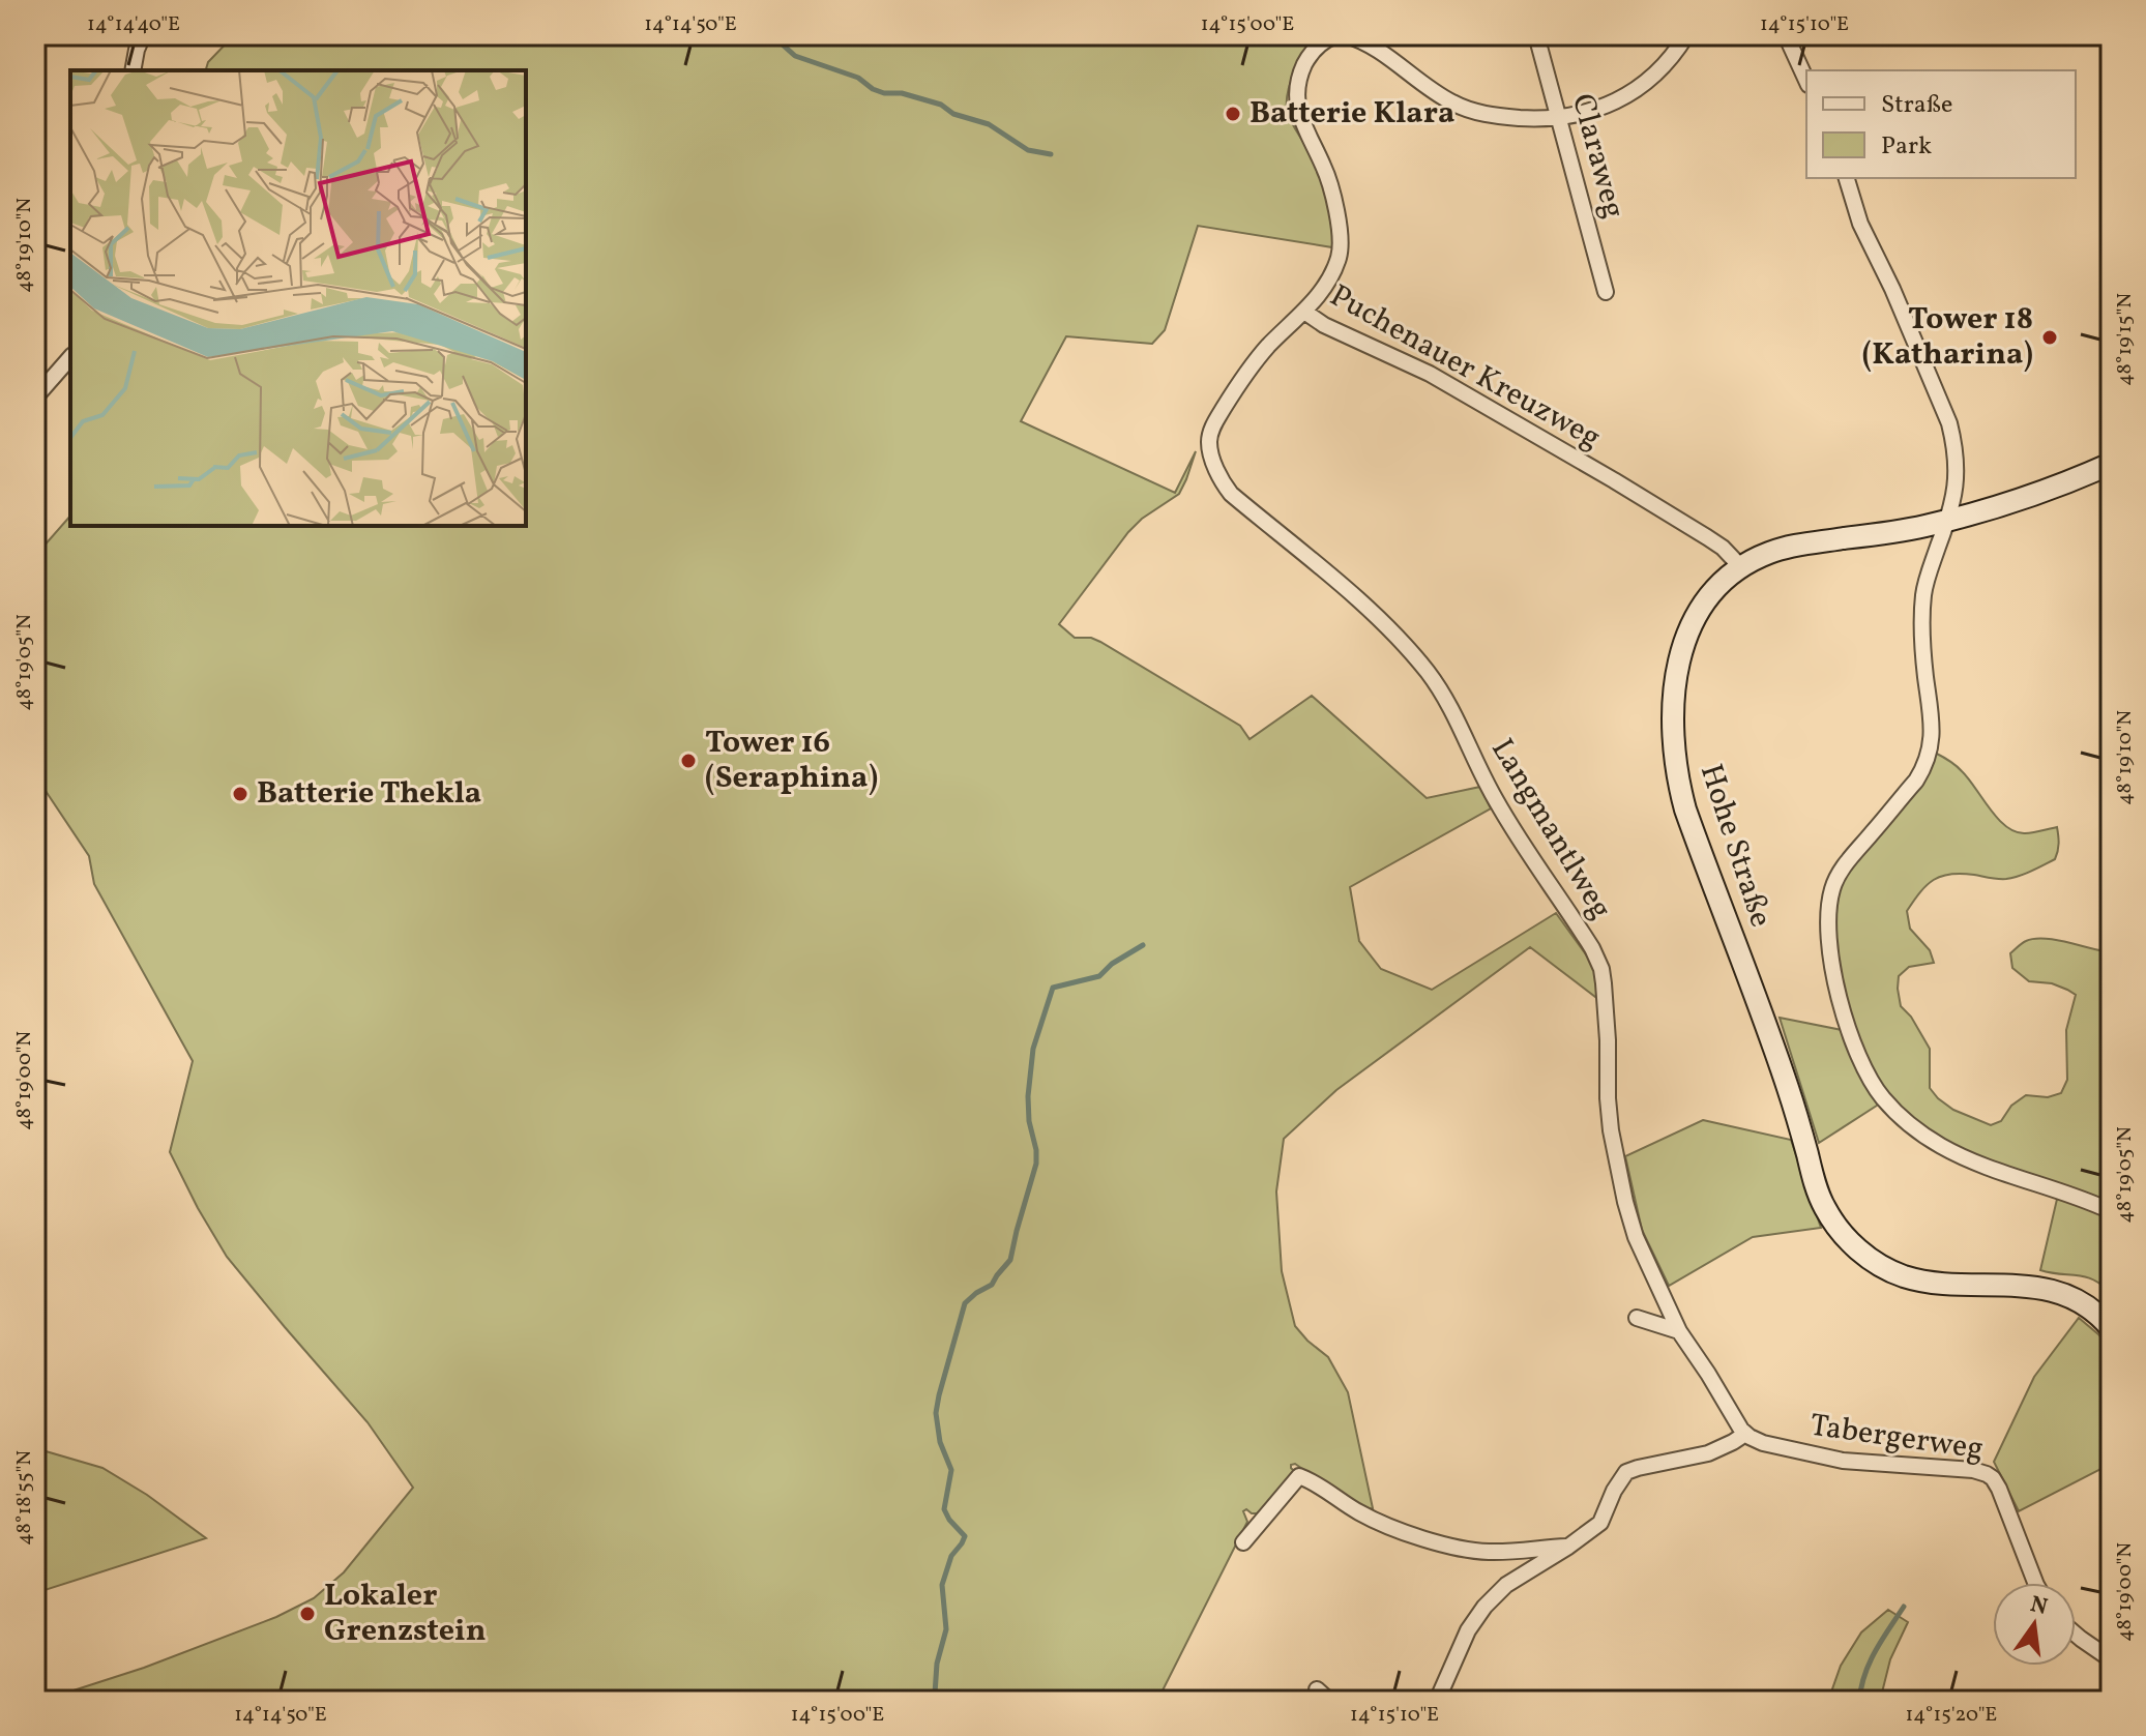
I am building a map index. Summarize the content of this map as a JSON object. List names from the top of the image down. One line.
{"streets":{"main road":["Hohe Straße"],"street":["Claraweg","Puchenauer Kreuzweg","Langmantlweg","Tabergerweg"]},"crossings":[["Puchenauer Kreuzweg","Langmantlweg"],["Puchenauer Kreuzweg","Hohe Straße"]],"places":["Batterie Klara","Tower 18 (Katharina)","Tower 16 (Seraphina)","Batterie Thekla","Lokaler Grenzstein"],"legend":["Straße","Park"],"north":"top","coordinates":["14°14'40\"E","14°14'50\"E","14°15'00\"E","14°15'10\"E","48°19'10\"N","48°19'15\"N","48°19'05\"N","48°19'00\"N","48°18'55\"N","14°15'20\"E"]}
